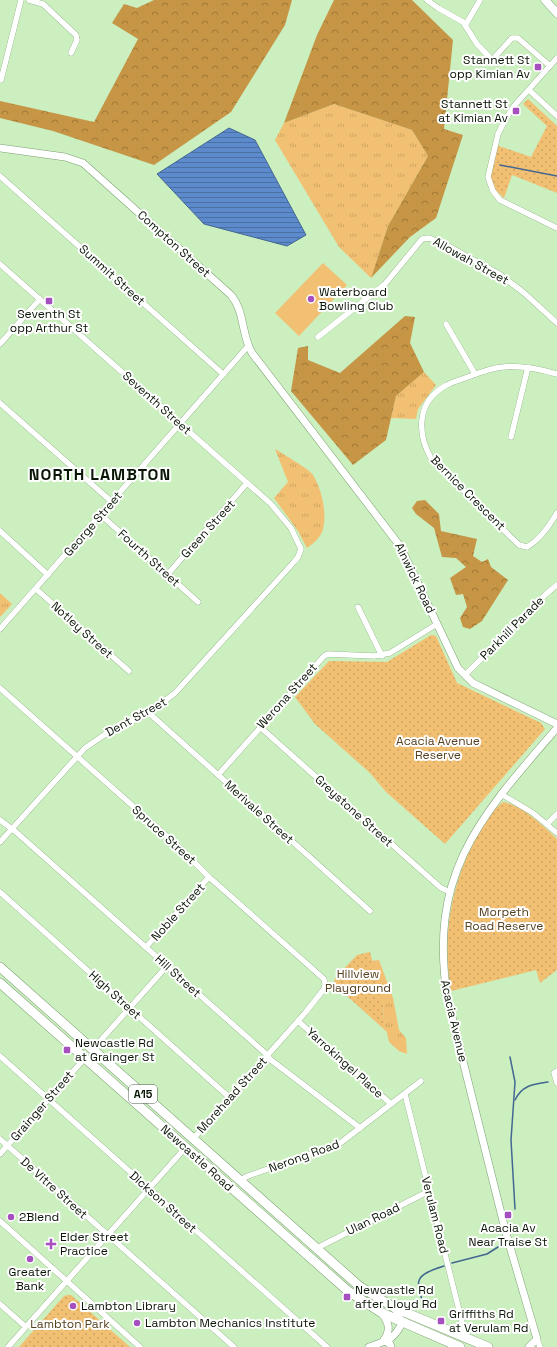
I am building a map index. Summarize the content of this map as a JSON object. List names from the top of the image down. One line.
{"streets":{"highway":["A15","Morehead Street","Newcastle Road"],"street":["Compton Street","Allowah Street","Summit Street","Seventh Street","Bernice Crescent","George Street","Green Street","Fourth Street","Alnwick Road","Parkhill Parade","Notley Street","Werona Street","Dent Street","Greystone Street","Merivale Street","Spruce Street","Noble Street","Hill Street","High Street","Acacia Avenue","Yarrokingel Place","Grainger Street","Nerong Road","De Vitre Street","Dickson Street","Verulam Road","Ulan Road"]},"crossings":[["Compton Street","George Street"],["Compton Street","Alnwick Road"],["Summit Street","George Street"],["Seventh Street","George Street"],["Seventh Street","Green Street"],["Seventh Street","Dent Street"],["George Street","Fourth Street"],["George Street","Alnwick Road"],["George Street","Notley Street"],["Green Street","Fourth Street"],["Werona Street","Greystone Street"],["Werona Street","Merivale Street"],["Dent Street","Merivale Street"],["Dent Street","Spruce Street"],["Dent Street","Hill Street"],["Greystone Street","Acacia Avenue"],["Spruce Street","Noble Street"],["Spruce Street","Morehead Street"],["Noble Street","Hill Street"],["Hill Street","Morehead Street"],["Hill Street","Nerong Road"],["High Street","Morehead Street"],["Yarrokingel Place","Morehead Street"],["Yarrokingel Place","Nerong Road"],["A15","Newcastle Road"],["A15","Verulam Road"],["Morehead Street","Newcastle Road"],["Morehead Street","De Vitre Street"],["Morehead Street","Dickson Street"],["Grainger Street","Newcastle Road"],["Grainger Street","De Vitre Street"],["Grainger Street","Dickson Street"],["Nerong Road","Newcastle Road"],["Nerong Road","Verulam Road"],["Newcastle Road","Ulan Road"],["Verulam Road","Ulan Road"]],"districts":["NORTH LAMBTON"],"parks":["Acacia Avenue Reserve","Morpeth Road Reserve","Hillview Playground","Lambton Park"],"places":{"transit":["Stannett St opp Kimian Av","Stannett St at Kimian Av","Seventh St opp Arthur St","Newcastle Rd at Grainger St","Acacia Av Near Traise St","Newcastle Rd after Lloyd Rd","Griffiths Rd at Verulam Rd"],"other":["Waterboard Bowling Club","2Blend","Greater Bank","Lambton Library","Lambton Mechanics Institute"],"health":["Elder Street Practice"]}}
